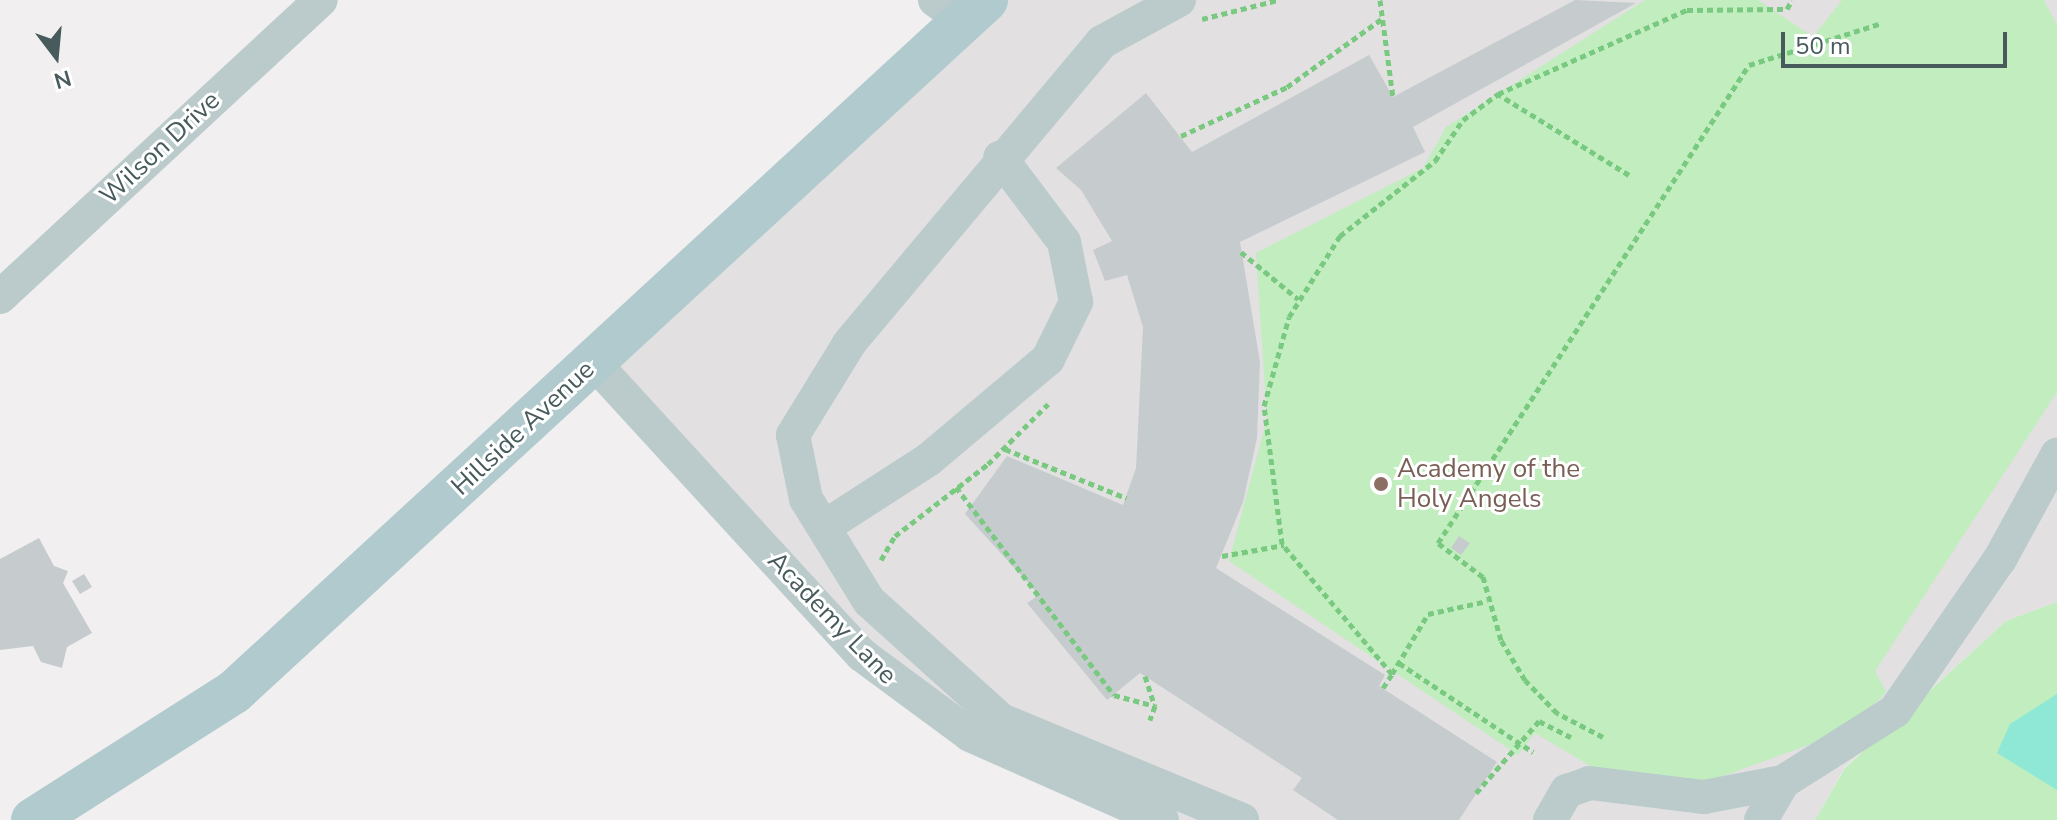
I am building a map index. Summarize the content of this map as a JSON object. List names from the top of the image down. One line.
{"streets":{"main road":["Hillside Avenue"],"street":["Wilson Drive","Academy Lane"]},"crossings":[["Hillside Avenue","Academy Lane"]],"places":["Academy of the Holy Angels"],"scale_bar":"50 m","north":"bottom"}
